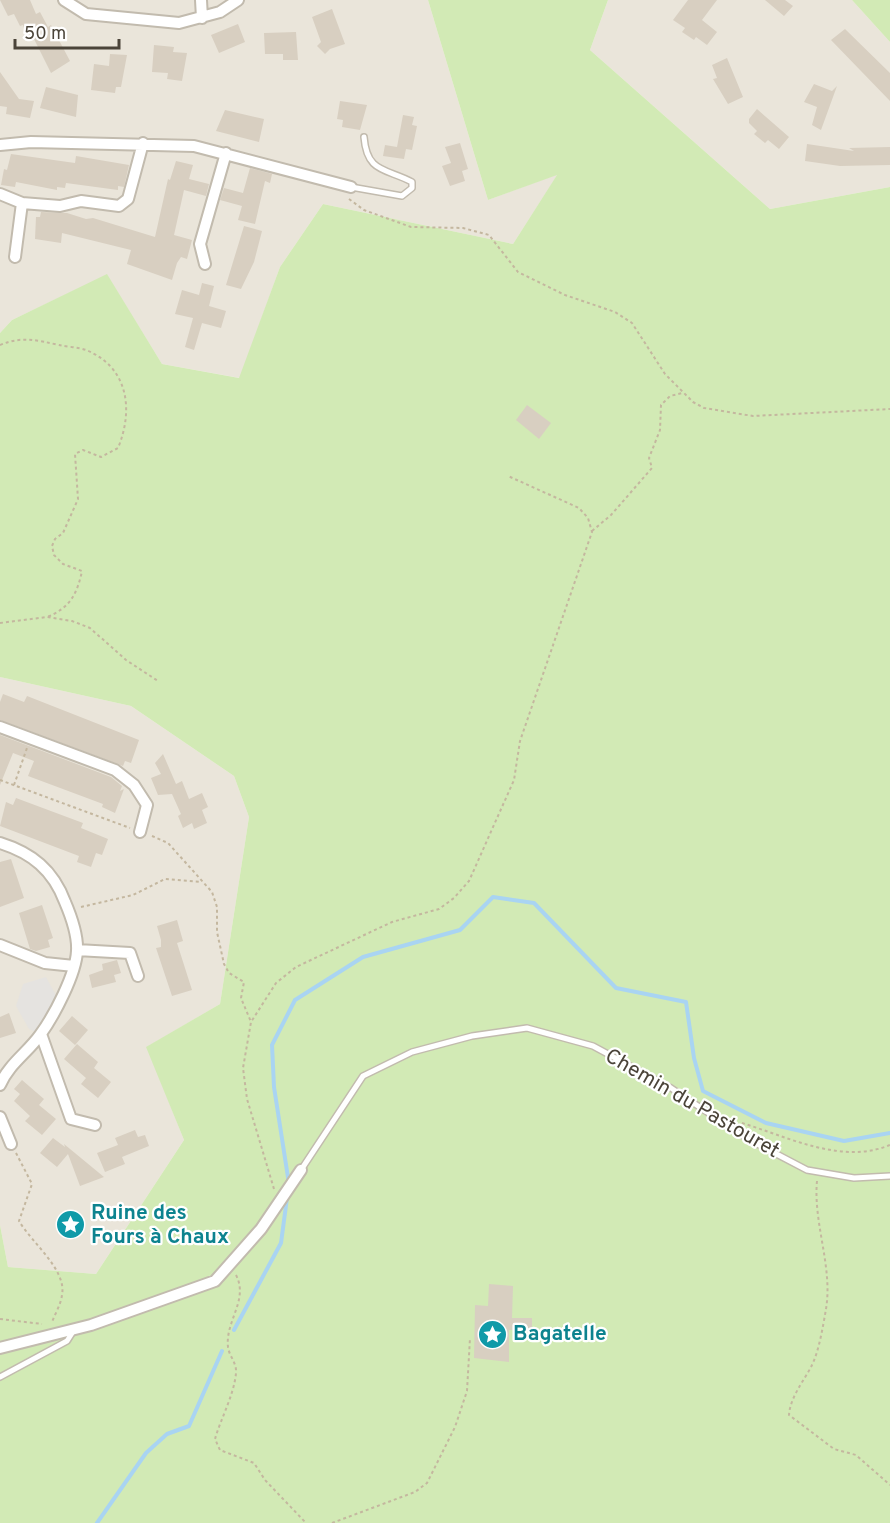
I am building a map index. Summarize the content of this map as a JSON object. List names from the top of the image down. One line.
{"streets":{"street":["Chemin du Pastouret"]},"places":{"place":["Ruine des Fours à Chaux","Bagatelle"]},"scale_bar":"50 m"}
